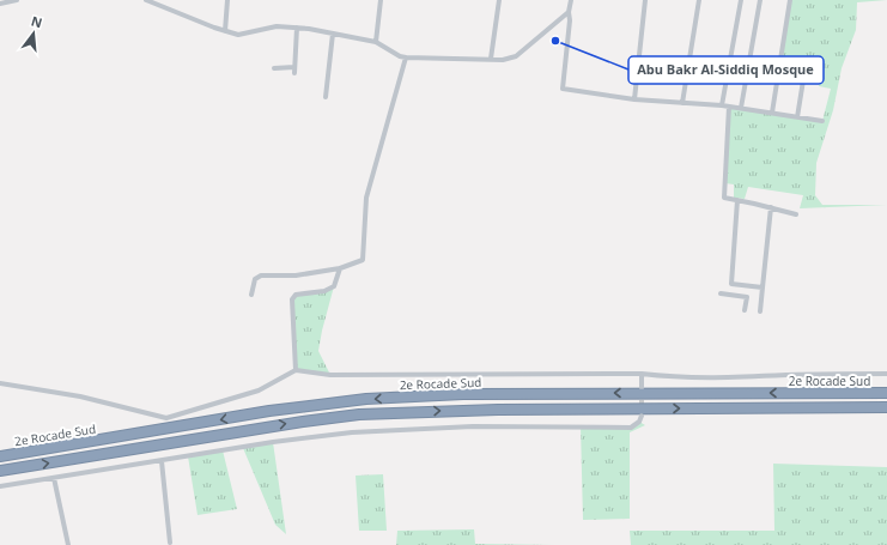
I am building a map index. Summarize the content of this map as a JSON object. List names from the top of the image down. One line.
{"streets":{"highway":["2e Rocade Sud"]},"places":["Abu Bakr Al-Siddiq Mosque"],"north":"top"}
